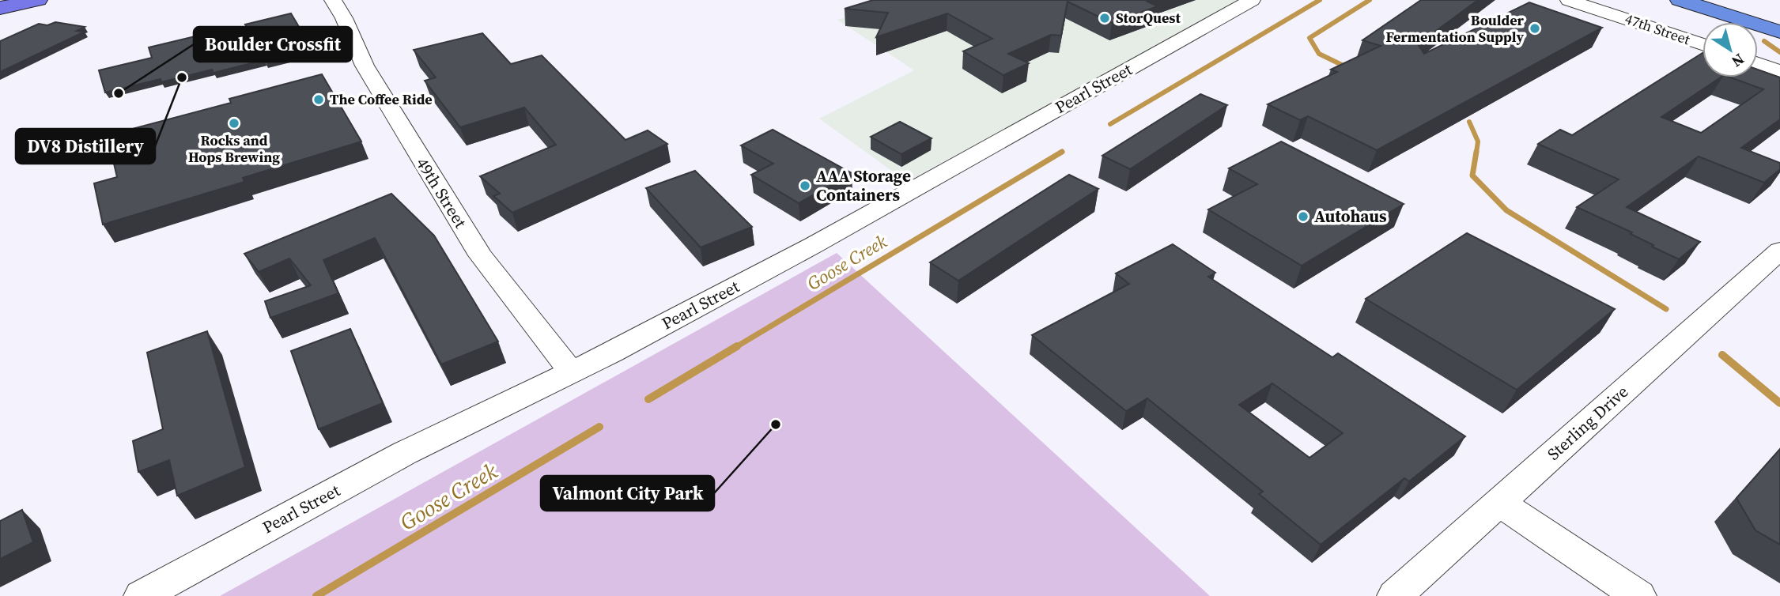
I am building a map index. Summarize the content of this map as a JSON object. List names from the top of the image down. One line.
{"streets":{"street":["47th Street","Pearl Street","49th Street","Sterling Drive"]},"crossings":[["Pearl Street","49th Street"]],"water":["Goose Creek"],"places":["StorQuest","Boulder Fermentation Supply","DV8 Distillery","Boulder Crossfit","The Coffee Ride","Rocks and Hops Brewing","AAA Storage Containers","Autohaus","Valmont City Park"],"north":"bottom right"}
